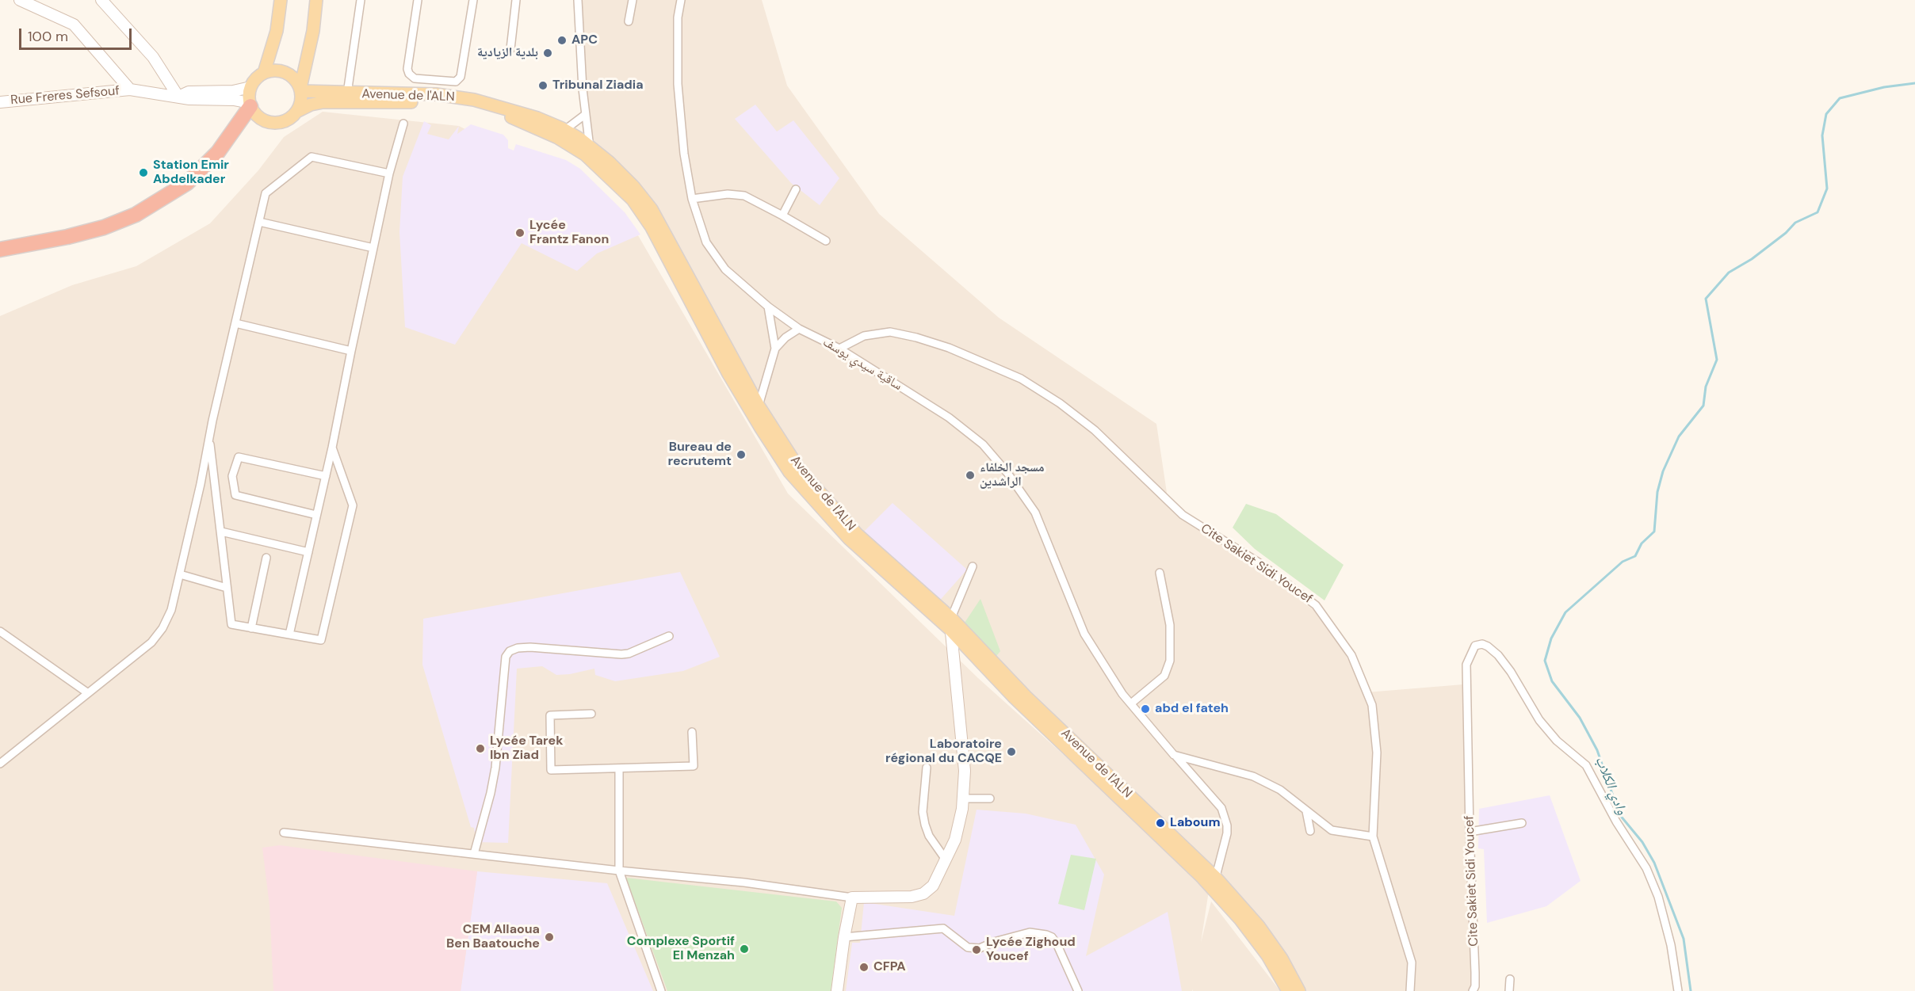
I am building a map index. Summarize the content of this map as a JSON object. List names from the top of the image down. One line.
{"streets":{"main road":["Rue Freres Sefsouf","Avenue de l'ALN"],"street":["ساقية سيدي يوسف","Cite Sakiet Sidi Youcef"]},"crossings":[["Rue Freres Sefsouf","Avenue de l'ALN"],["ساقية سيدي يوسف","Cite Sakiet Sidi Youcef"]],"water":["وادي الكلاب"],"places":["APC","بلدية الزيادية","Tribunal Ziadia","Station Emir Abdelkader","Lycée Frantz Fanon","Bureau de recrutemt","مسجد الخلفاء الراشدين","abd el fateh","Lycée Tarek Ibn Ziad","Laboratoire régional du CACQE","Laboum","CEM Allaoua Ben Baatouche","Complexe Sportif El Menzah","Lycée Zighoud Youcef","CFPA"],"scale_bar":"100 m"}
